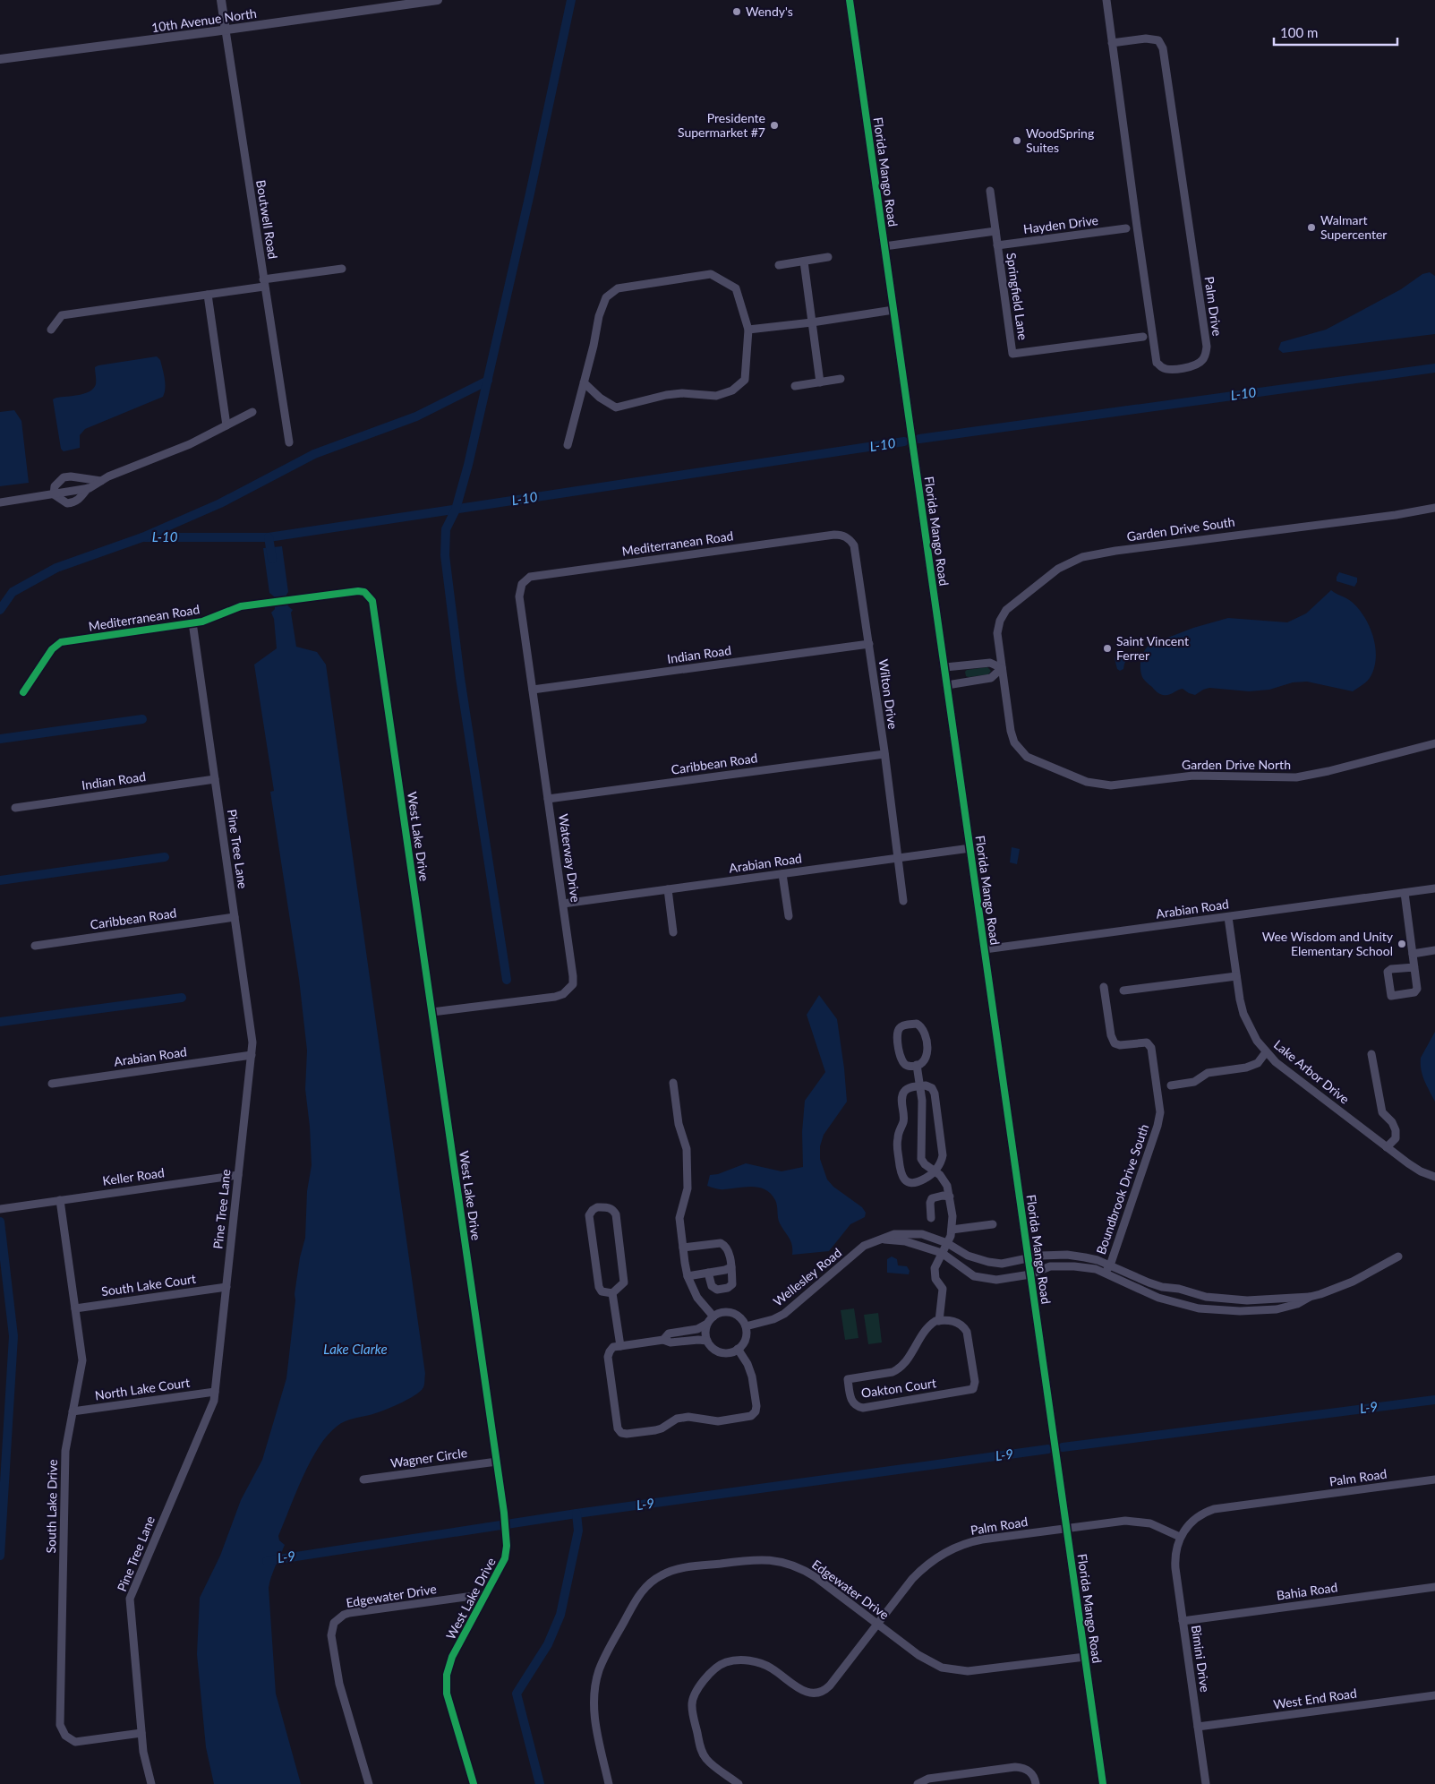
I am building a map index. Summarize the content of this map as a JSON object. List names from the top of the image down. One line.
{"streets":{"street":["10th Avenue North","Florida Mango Road","Boutwell Road","Hayden Drive","Springfield Lane","Palm Drive","Garden Drive South","Mediterranean Road","Indian Road","Wilton Drive","Caribbean Road","Garden Drive North","West Lake Drive","Pine Tree Lane","Waterway Drive","Arabian Road","Lake Arbor Drive","Keller Road","Boundbrook Drive South","Wellesley Road","South Lake Court","Oakton Court","North Lake Court","Wagner Circle","Palm Road","South Lake Drive","Edgewater Drive","Bahia Road","Bimini Drive","West End Road"]},"crossings":[["10th Avenue North","Boutwell Road"],["Florida Mango Road","Arabian Road"],["Florida Mango Road","Wellesley Road"],["Florida Mango Road","Palm Road"],["Florida Mango Road","Edgewater Drive"],["Hayden Drive","Springfield Lane"],["Garden Drive South","Garden Drive North"],["Mediterranean Road","Wilton Drive"],["Mediterranean Road","West Lake Drive"],["Mediterranean Road","Pine Tree Lane"],["Mediterranean Road","Waterway Drive"],["Indian Road","Wilton Drive"],["Indian Road","Pine Tree Lane"],["Indian Road","Waterway Drive"],["Wilton Drive","Caribbean Road"],["Wilton Drive","Arabian Road"],["Caribbean Road","Pine Tree Lane"],["Caribbean Road","Waterway Drive"],["West Lake Drive","Waterway Drive"],["West Lake Drive","Wagner Circle"],["West Lake Drive","Edgewater Drive"],["Pine Tree Lane","Arabian Road"],["Pine Tree Lane","Keller Road"],["Pine Tree Lane","South Lake Court"],["Pine Tree Lane","North Lake Court"],["Pine Tree Lane","South Lake Drive"],["Waterway Drive","Arabian Road"],["Arabian Road","Lake Arbor Drive"],["Keller Road","South Lake Drive"],["Boundbrook Drive South","Wellesley Road"],["South Lake Court","South Lake Drive"],["North Lake Court","South Lake Drive"],["Palm Road","Edgewater Drive"],["Palm Road","Bimini Drive"],["Bahia Road","Bimini Drive"],["Bimini Drive","West End Road"]],"water":["L-10","Lake Clarke","L-9"],"places":["Wendy's","Presidente Supermarket #7","WoodSpring Suites","Walmart Supercenter","Saint Vincent Ferrer","Wee Wisdom and Unity Elementary School"],"scale_bar":"100 m"}
